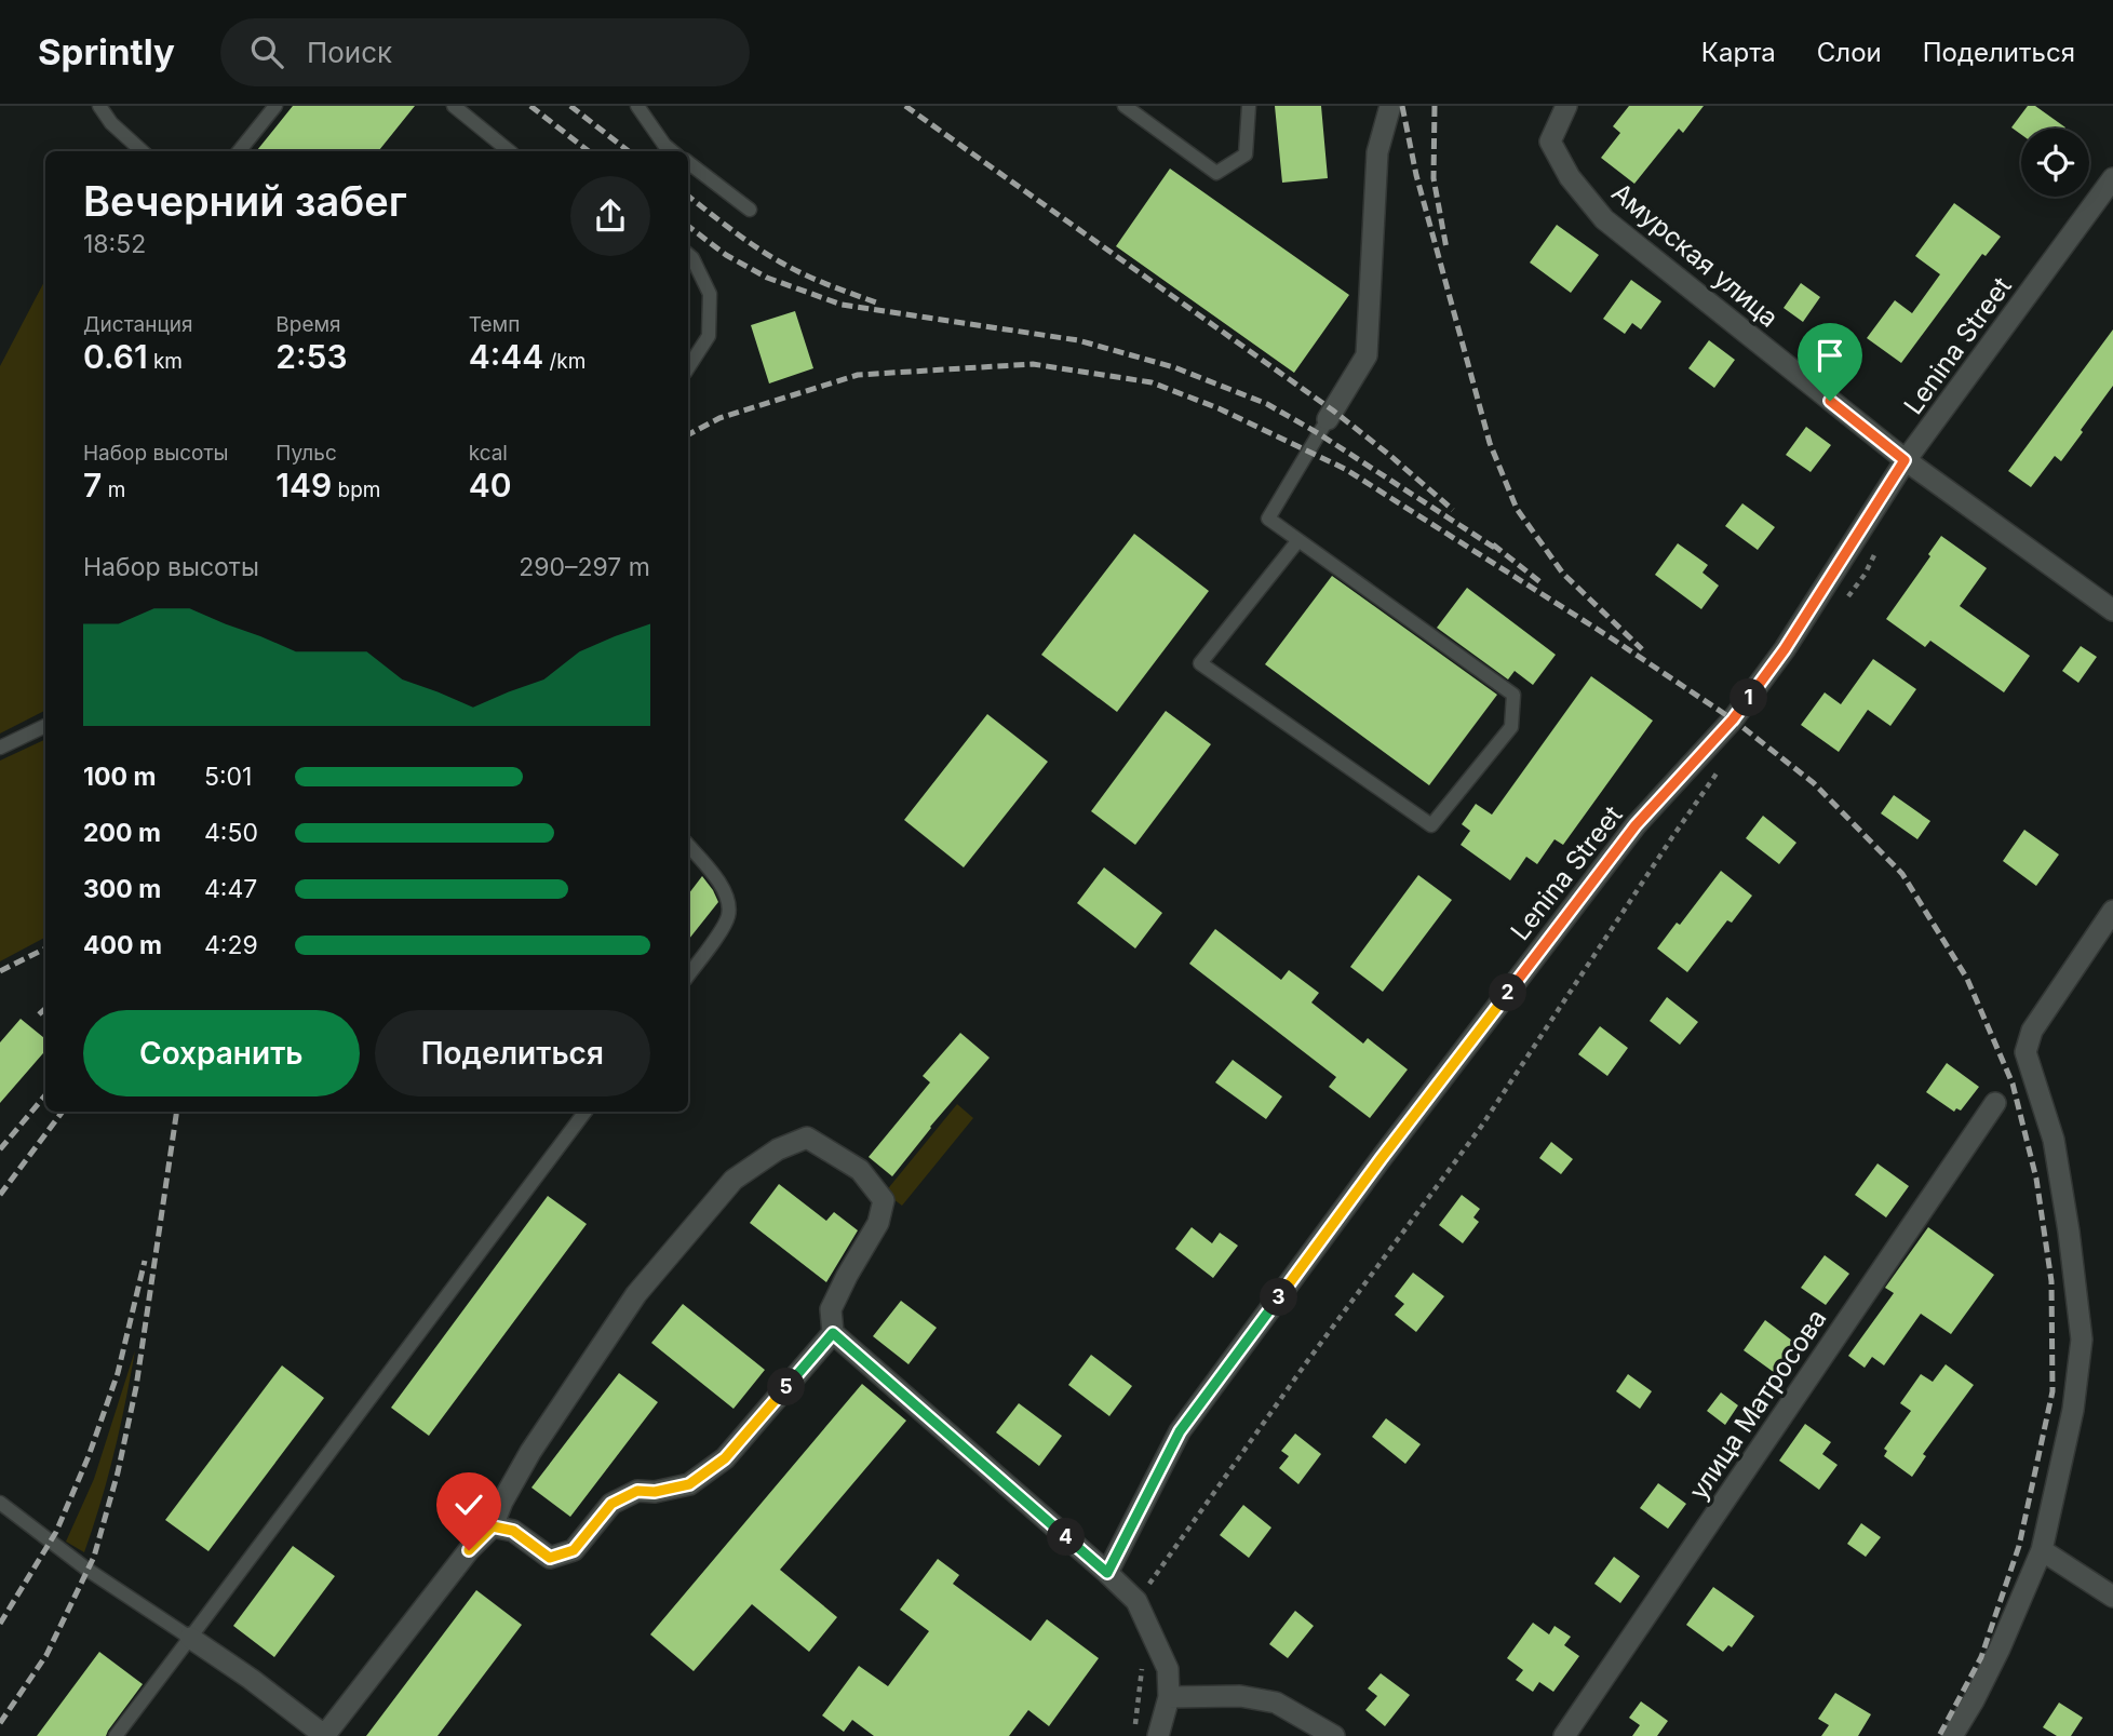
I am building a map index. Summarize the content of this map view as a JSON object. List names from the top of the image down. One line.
{"streets":{"street":["Амурская улица","Lenina Street","улица Матросова"]},"crossings":[["Амурская улица","Lenina Street"]],"page":{"header":"Sprintly","search":"Поиск","nav":["Карта","Слои","Поделиться"],"heading":["Вечерний забег","18:52"],"stats":[["Дистанция","0.61 km"],["Время","2:53"],["Темп","4:44 /km"],["Набор высоты","7 m"],["Пульс","149 bpm"],["kcal","40"]],"chart":["Набор высоты","290–297 m"],"pins":["1","2","3","5","4"],"list":[{"name":"100 m","note":"5:01"},{"name":"200 m","note":"4:50"},{"name":"300 m","note":"4:47"},{"name":"400 m","note":"4:29"}],"buttons":["Сохранить","Поделиться"]}}
